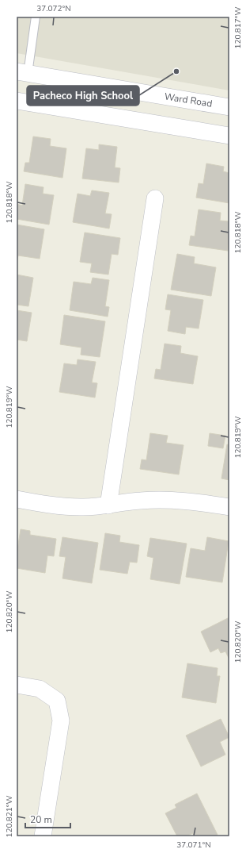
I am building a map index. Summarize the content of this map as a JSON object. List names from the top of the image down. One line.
{"streets":{"street":["Ward Road"]},"places":["Pacheco High School"],"scale_bar":"20 m","coordinates":["37.072°N","120.817°W","120.818°W","120.819°W","120.820°W","120.821°W","37.071°N"]}
